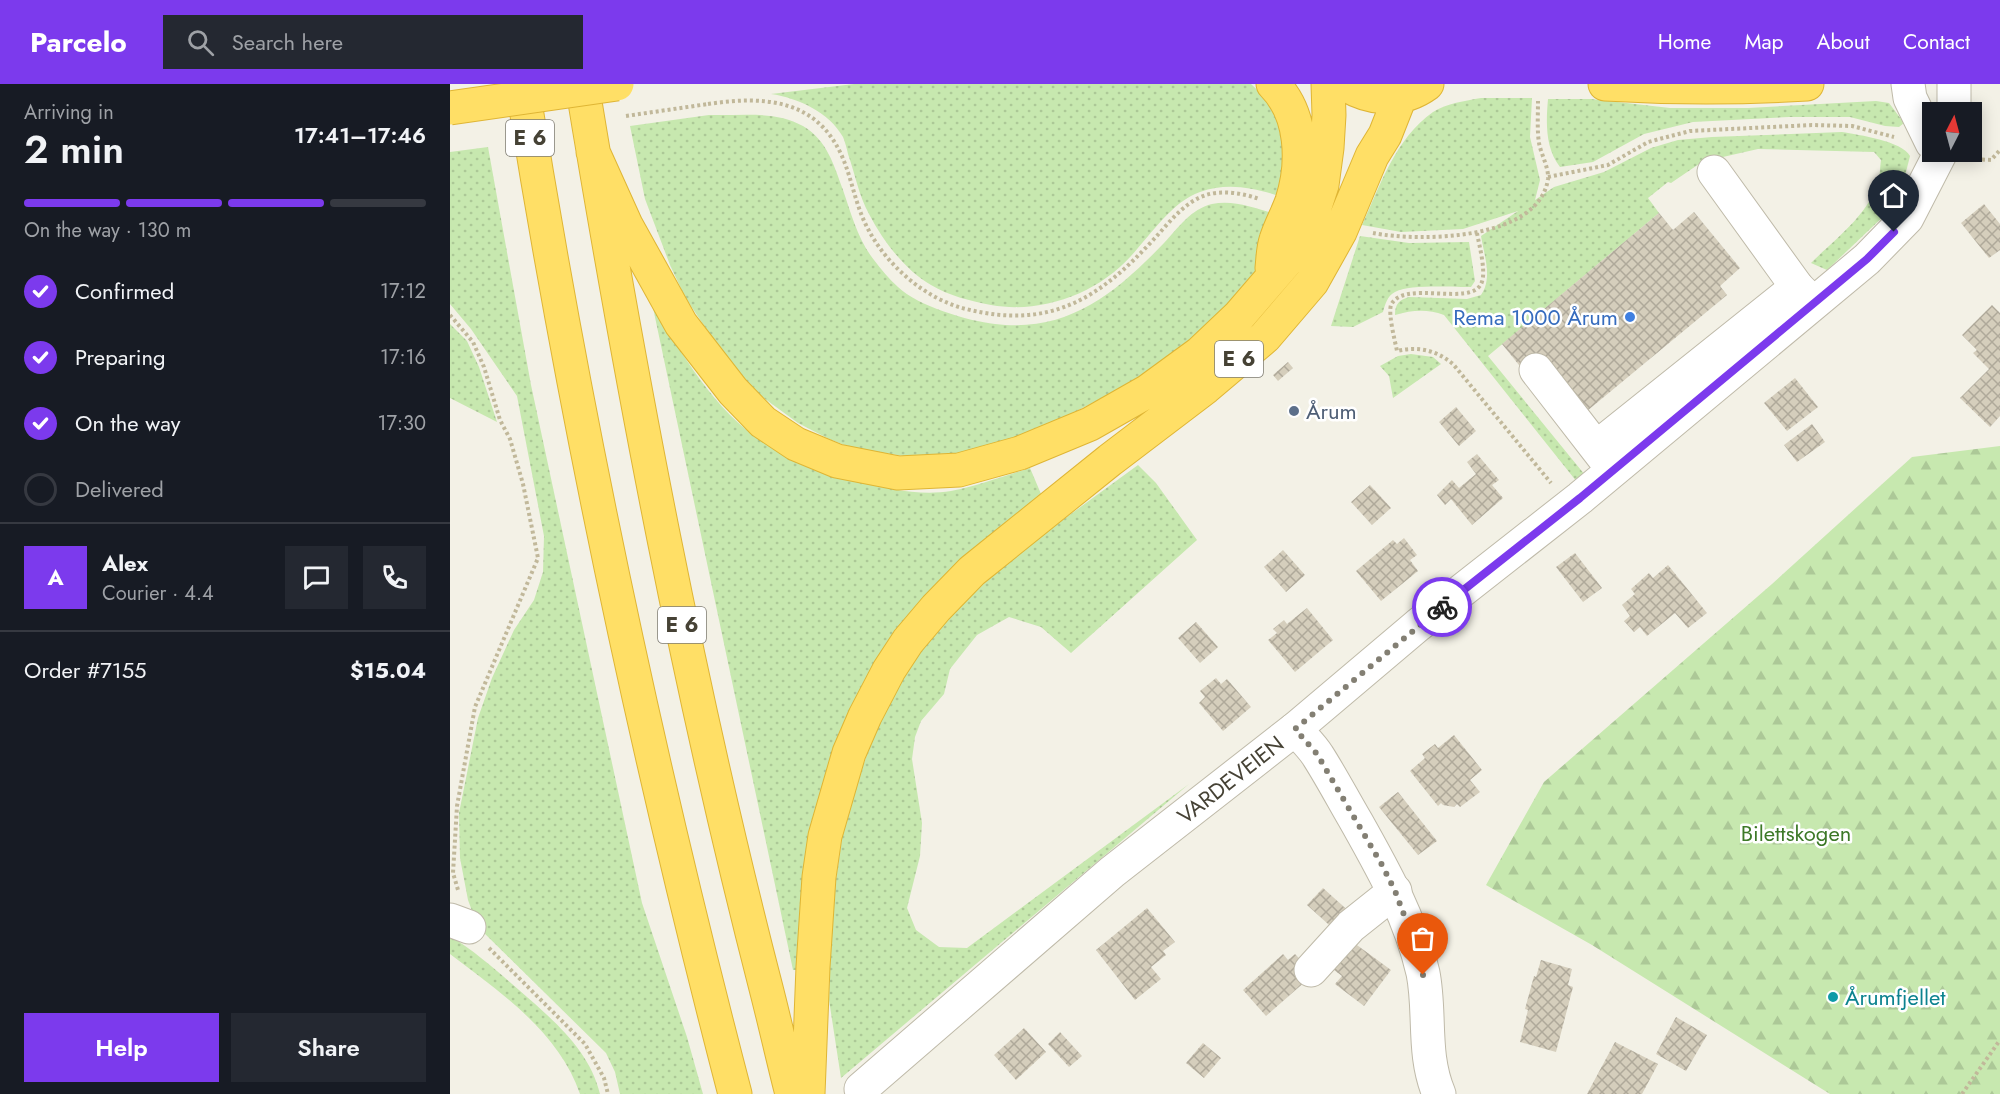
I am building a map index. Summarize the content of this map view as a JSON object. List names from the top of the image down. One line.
{"streets":{"highway":["E 6"],"street":["VARDEVEIEN"]},"parks":["Bilettskogen"],"places":["Rema 1000 Årum","Årum","Årumfjellet"],"north":"top","page":{"header":"Parcelo","search":"Search here","nav":["Home","Map","About","Contact"],"heading":["2 min","Arriving in","17:41–17:46"],"panel":["Alex","Courier · 4.4","Order #7155","$15.04"],"bar":"On the way · 130 m","list":[["Confirmed","17:12"],["Preparing","17:16"],["On the way","17:30"],"Delivered"],"round":"A","buttons":["Help","Share"]}}
